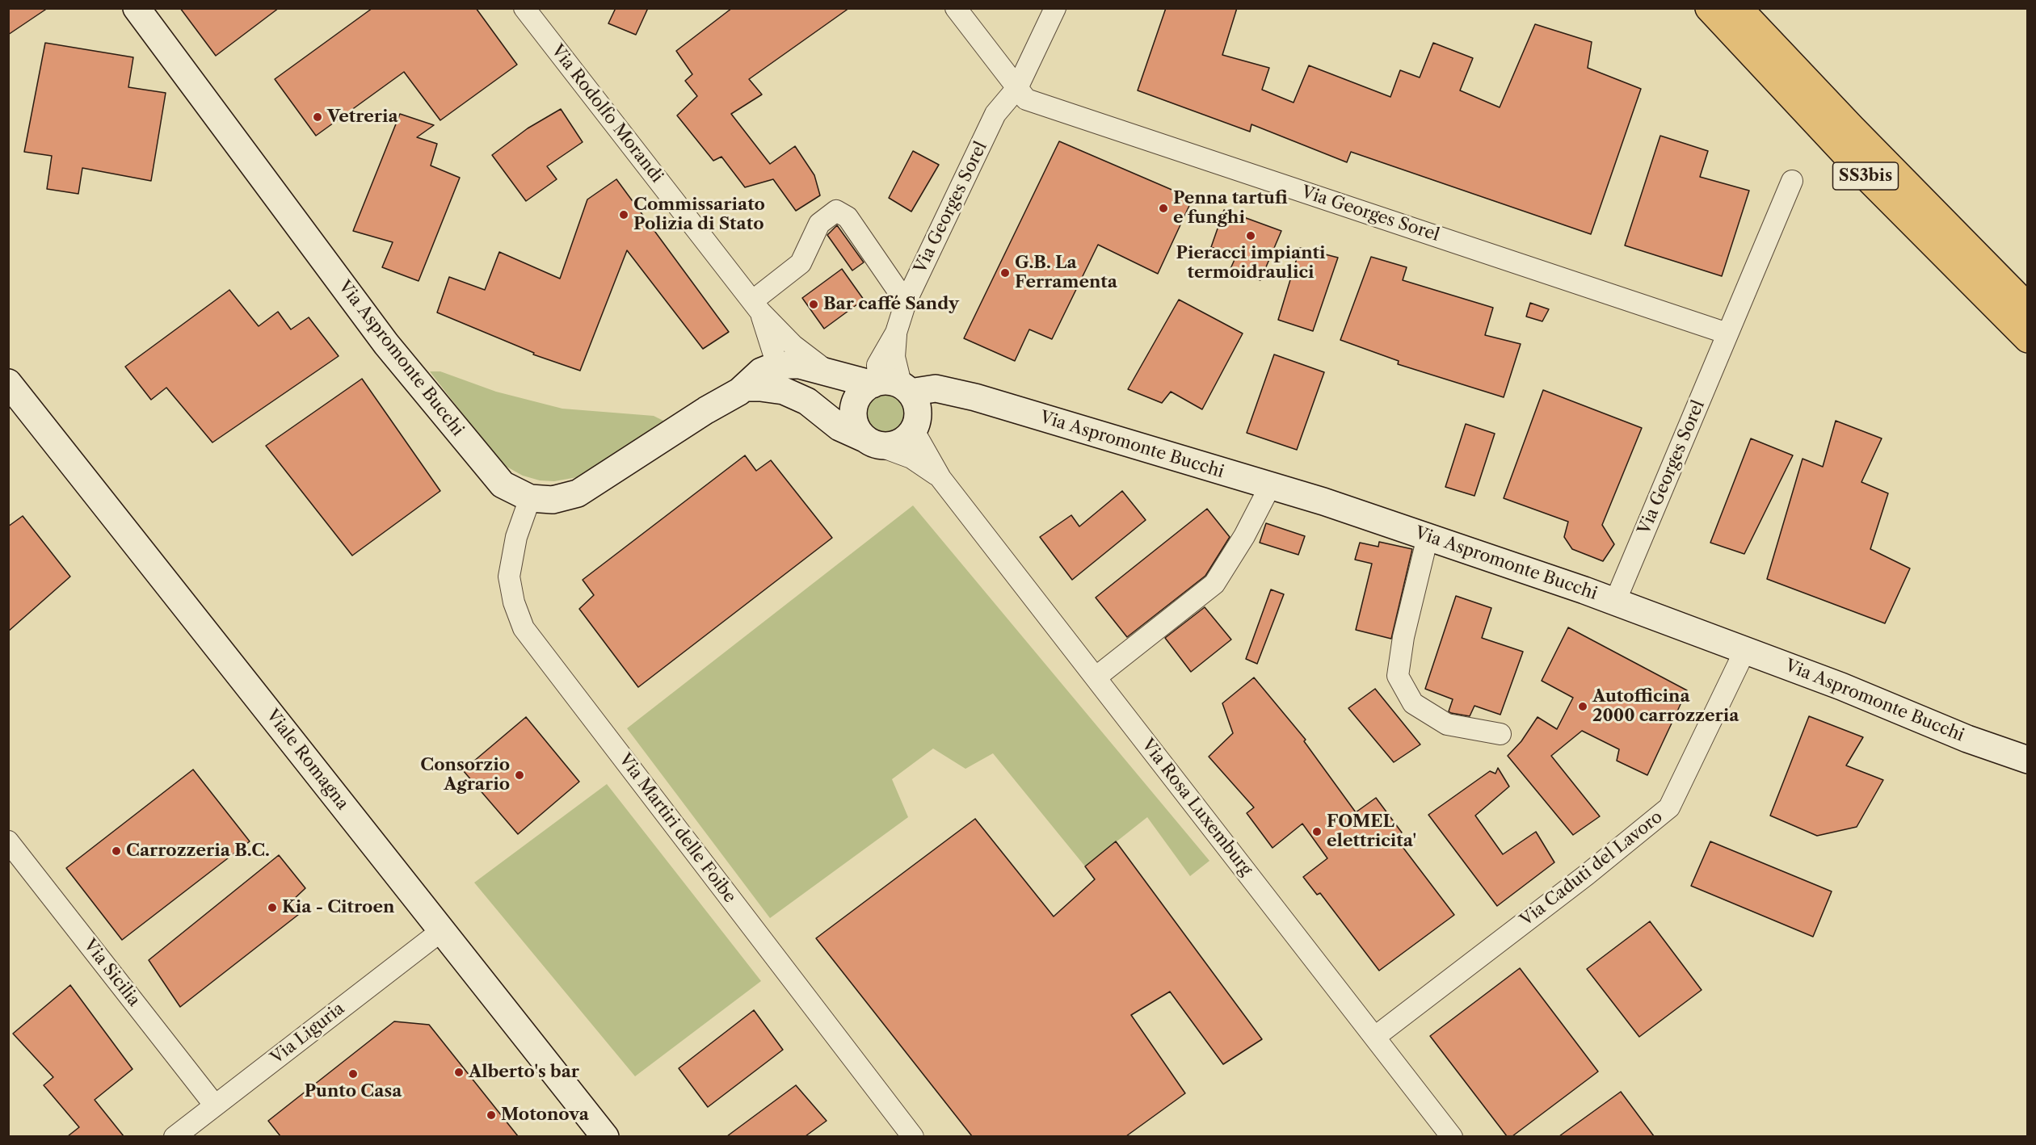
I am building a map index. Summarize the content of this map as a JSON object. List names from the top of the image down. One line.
{"streets":{"highway":["SS3bis"],"street":["Via Rodolfo Morandi","Via Georges Sorel","Via Aspromonte Bucchi","Viale Romagna","Via Rosa Luxemburg","Via Martiri delle Foibe","Via Caduti del Lavoro","Via Sicilia","Via Liguria"]},"crossings":[["Via Rodolfo Morandi","Via Aspromonte Bucchi"],["Via Georges Sorel","Via Aspromonte Bucchi"],["Via Georges Sorel","Via Rosa Luxemburg"],["Via Aspromonte Bucchi","Via Rosa Luxemburg"],["Via Aspromonte Bucchi","Via Martiri delle Foibe"],["Via Aspromonte Bucchi","Via Caduti del Lavoro"],["Viale Romagna","Via Liguria"],["Via Rosa Luxemburg","Via Caduti del Lavoro"],["Via Sicilia","Via Liguria"]],"places":["Vetreria","Penna tartufi e funghi","Commissariato Polizia di Stato","Pieracci impianti termoidraulici","G.B. La Ferramenta","Bar caffé Sandy","Autofficina 2000 carrozzeria","Consorzio Agrario","FOMEL elettricita'","Carrozzeria B.C.","Kia - Citroen","Alberto's bar","Punto Casa","Motonova"]}
